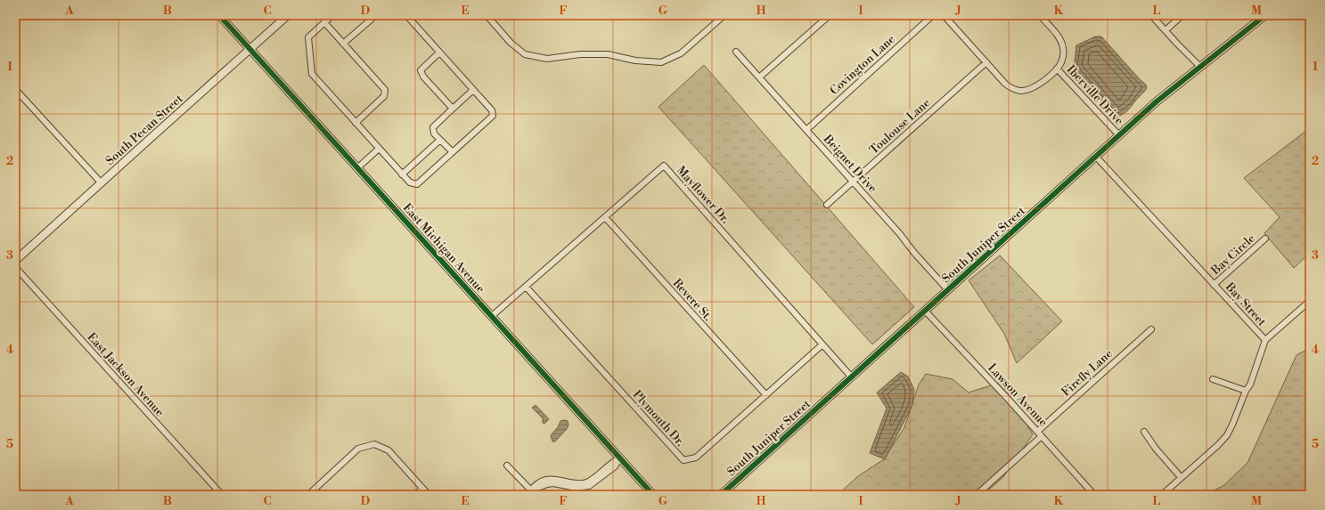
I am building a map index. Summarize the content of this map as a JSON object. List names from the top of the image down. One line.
{"streets":{"street":["Covington Lane","Iberville Drive","Toulouse Lane","South Pecan Street","Beignet Drive","Mayflower Dr.","South Juniper Street","East Michigan Avenue","Bay Circle","Revere St.","Bay Street","Firefly Lane","East Jackson Avenue","Lawson Avenue","Plymouth Dr."]},"crossings":[["Covington Lane","Beignet Drive"],["Iberville Drive","South Juniper Street"],["Toulouse Lane","Beignet Drive"],["South Pecan Street","East Michigan Avenue"],["Beignet Drive","South Juniper Street"],["Mayflower Dr.","South Juniper Street"],["Mayflower Dr.","East Michigan Avenue"],["Mayflower Dr.","Revere St."],["Mayflower Dr.","Plymouth Dr."],["South Juniper Street","Bay Street"],["South Juniper Street","Lawson Avenue"],["Bay Circle","Bay Street"],["Revere St.","Plymouth Dr."],["Firefly Lane","Lawson Avenue"]],"grid":{"columns":["A","B","C","D","E","F","G","H","I","J","K","L","M"],"rows":["1","2","3","4","5"]}}
